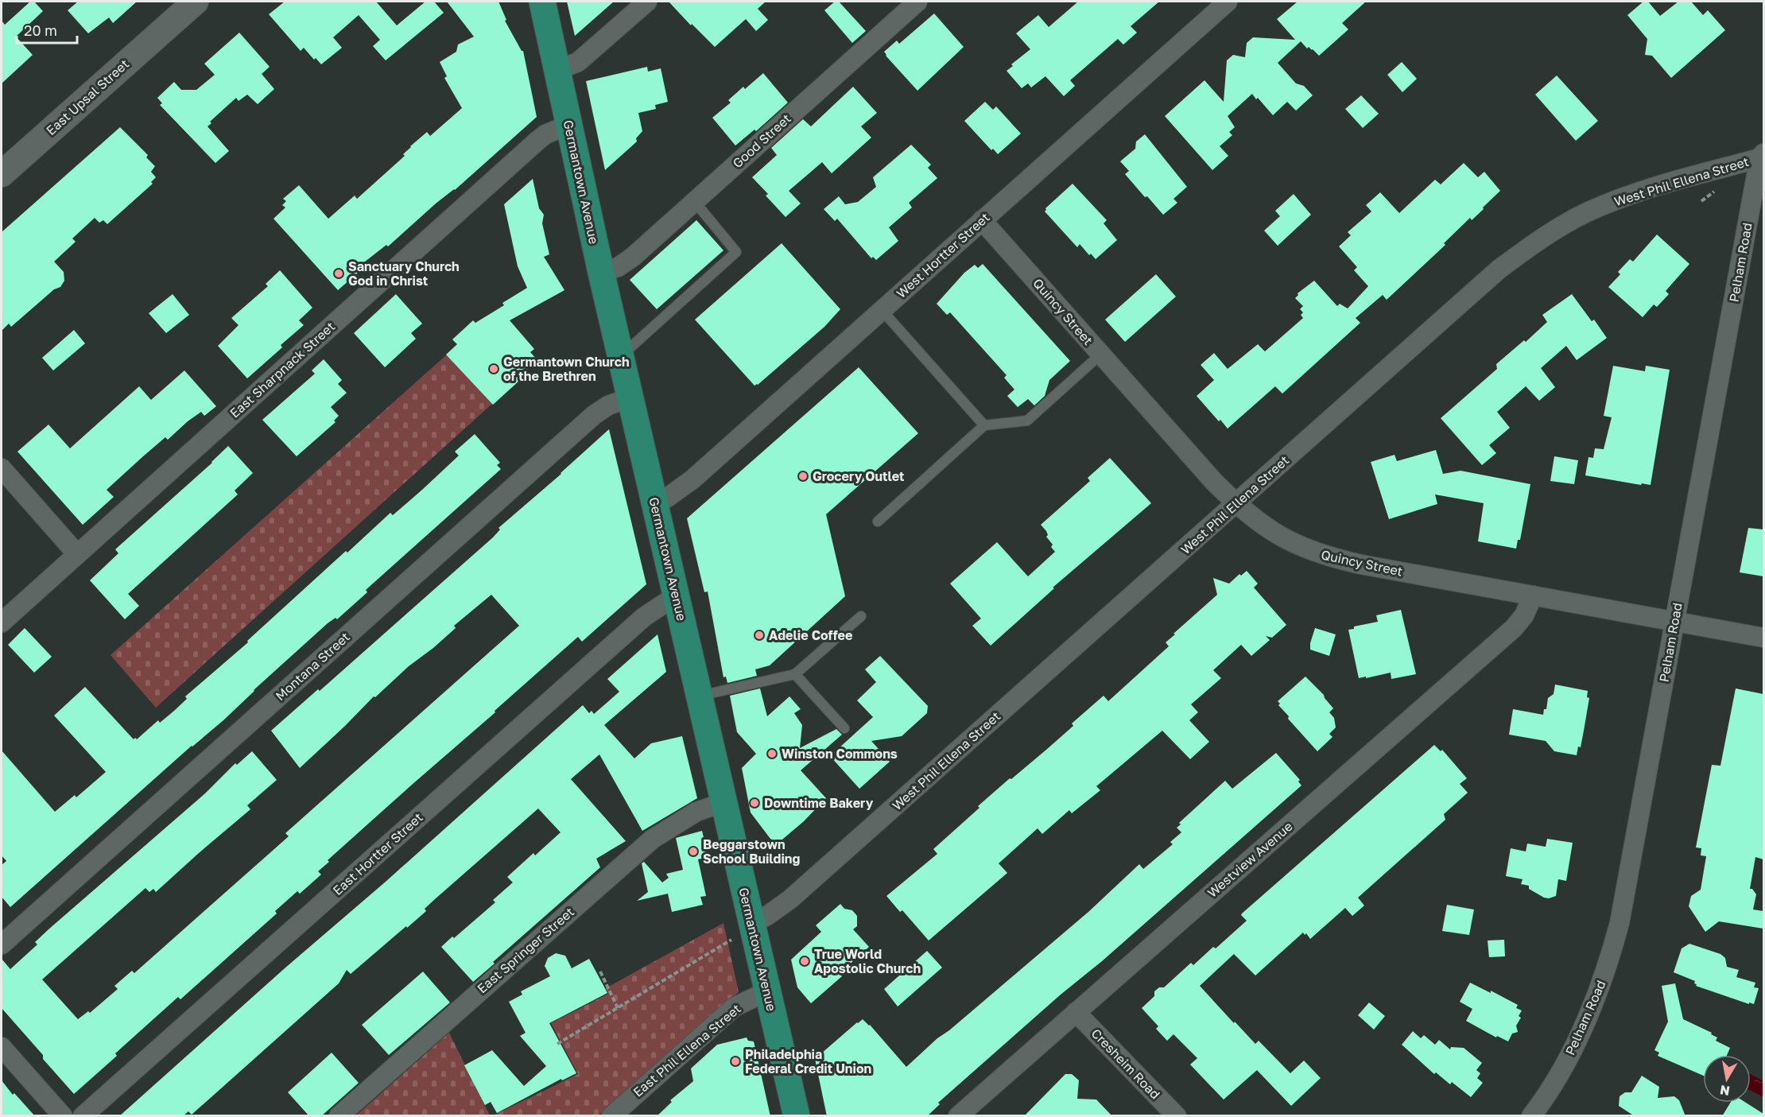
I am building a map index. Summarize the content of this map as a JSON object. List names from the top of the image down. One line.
{"streets":{"main road":["Germantown Avenue"],"street":["East Upsal Street","Good Street","West Phil Ellena Street","West Hortter Street","Pelham Road","Quincy Street","East Sharpnack Street","Montana Street","East Hortter Street","Westview Avenue","East Springer Street","East Phil Ellena Street","Cresheim Road"]},"crossings":[["Good Street","Germantown Avenue"],["West Phil Ellena Street","Germantown Avenue"],["West Phil Ellena Street","Pelham Road"],["West Phil Ellena Street","Quincy Street"],["Germantown Avenue","West Hortter Street"],["Germantown Avenue","East Sharpnack Street"],["Germantown Avenue","Montana Street"],["Germantown Avenue","East Hortter Street"],["Germantown Avenue","East Springer Street"],["Germantown Avenue","East Phil Ellena Street"],["West Hortter Street","Quincy Street"],["Pelham Road","Quincy Street"],["Quincy Street","Westview Avenue"],["Westview Avenue","Cresheim Road"]],"places":["Sanctuary Church God in Christ","Germantown Church of the Brethren","Grocery Outlet","Adelie Coffee","Winston Commons","Downtime Bakery","Beggarstown School Building","True World Apostolic Church","Philadelphia Federal Credit Union"],"scale_bar":"20 m","north":"bottom"}
